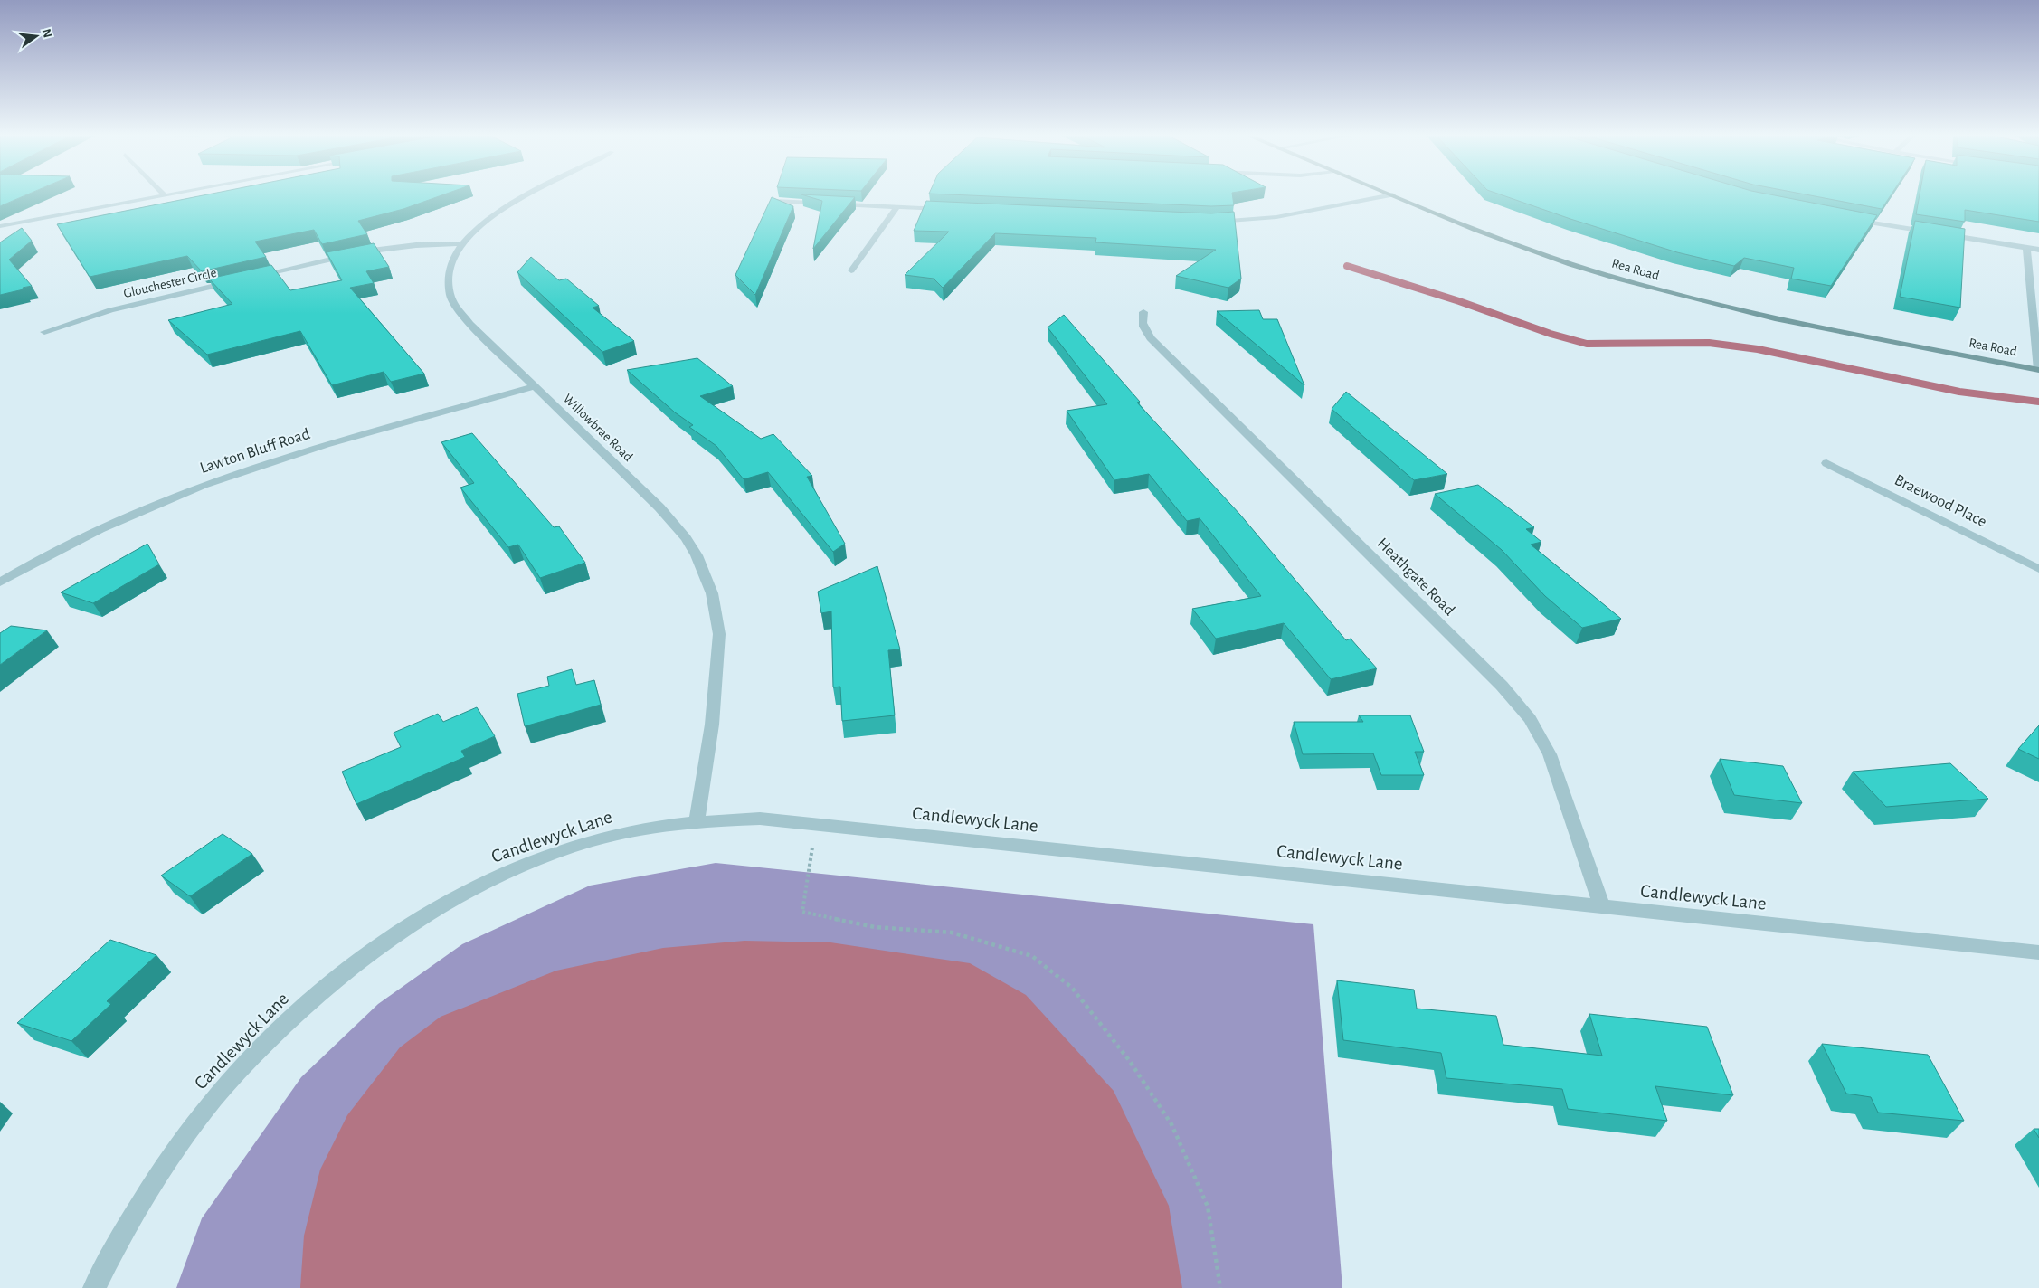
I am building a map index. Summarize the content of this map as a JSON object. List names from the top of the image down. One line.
{"streets":{"main road":["Rea Road"],"street":["Glouchester Circle","Willowbrae Road","Lawton Bluff Road","Braewood Place","Heathgate Road","Candlewyck Lane"]},"crossings":[["Glouchester Circle","Willowbrae Road"],["Willowbrae Road","Lawton Bluff Road"],["Willowbrae Road","Candlewyck Lane"],["Heathgate Road","Candlewyck Lane"]],"north":"right"}
